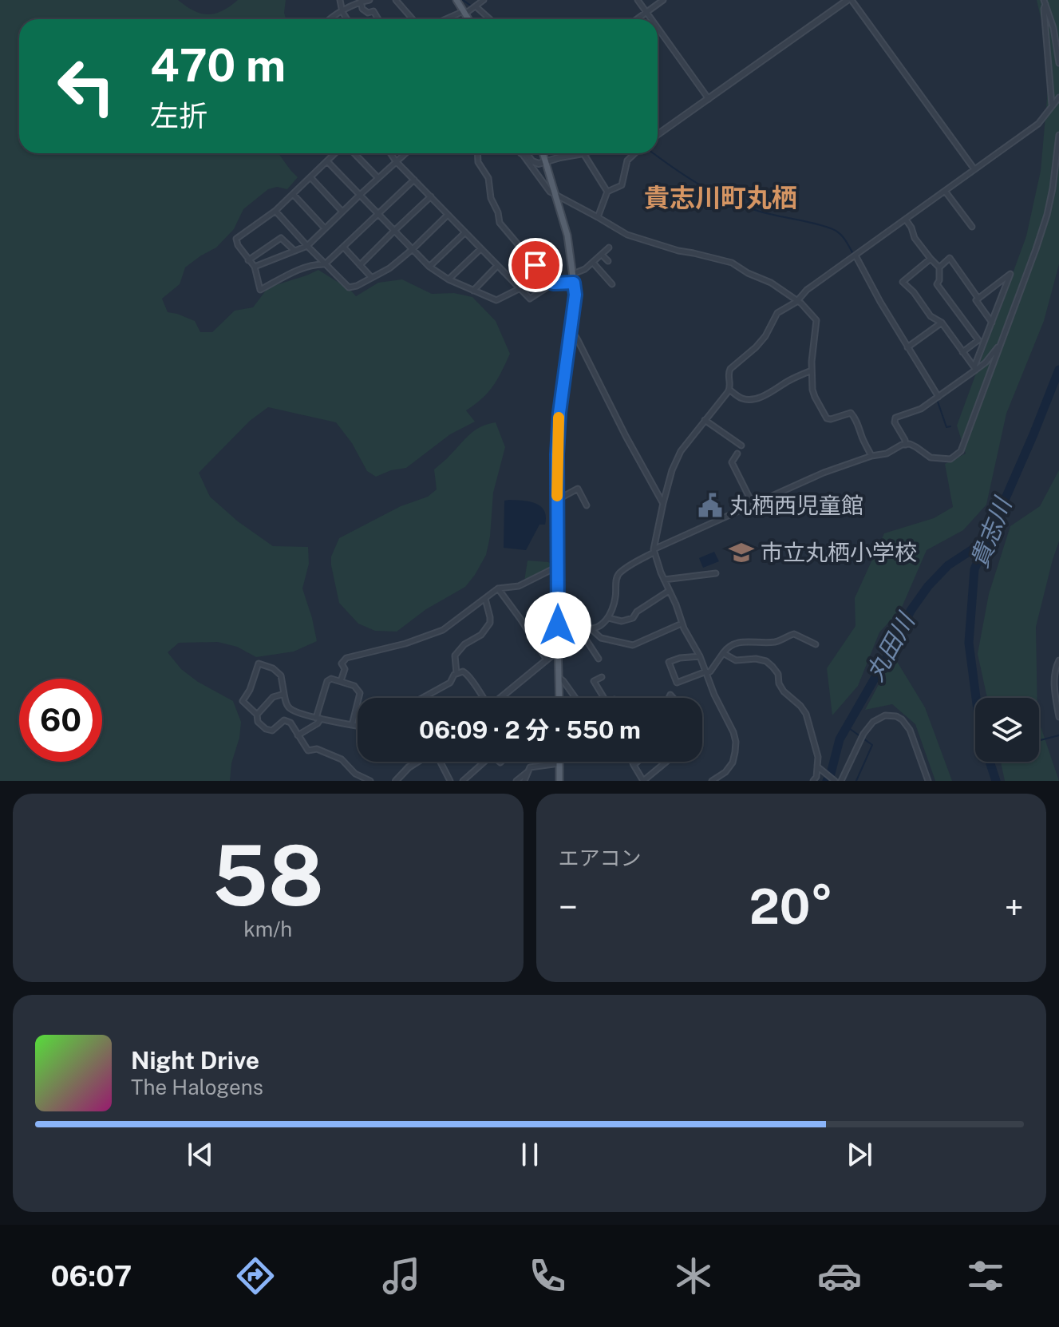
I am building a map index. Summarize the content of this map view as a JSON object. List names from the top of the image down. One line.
{"districts":["貴志川町丸栖"],"water":["貴志川","丸田川"],"places":{"public building":["丸栖西児童館"],"school or university":["市立丸栖小学校"]},"page":{"turn":["470 m","左折"],"limit":"60","trip":"06:09 · 2 分 · 550 m","tile":[["58","km/h"],"エアコン"],"heat":["−","20°","+"],"song":["Night Drive","The Halogens"],"tabs":"06:07"}}
